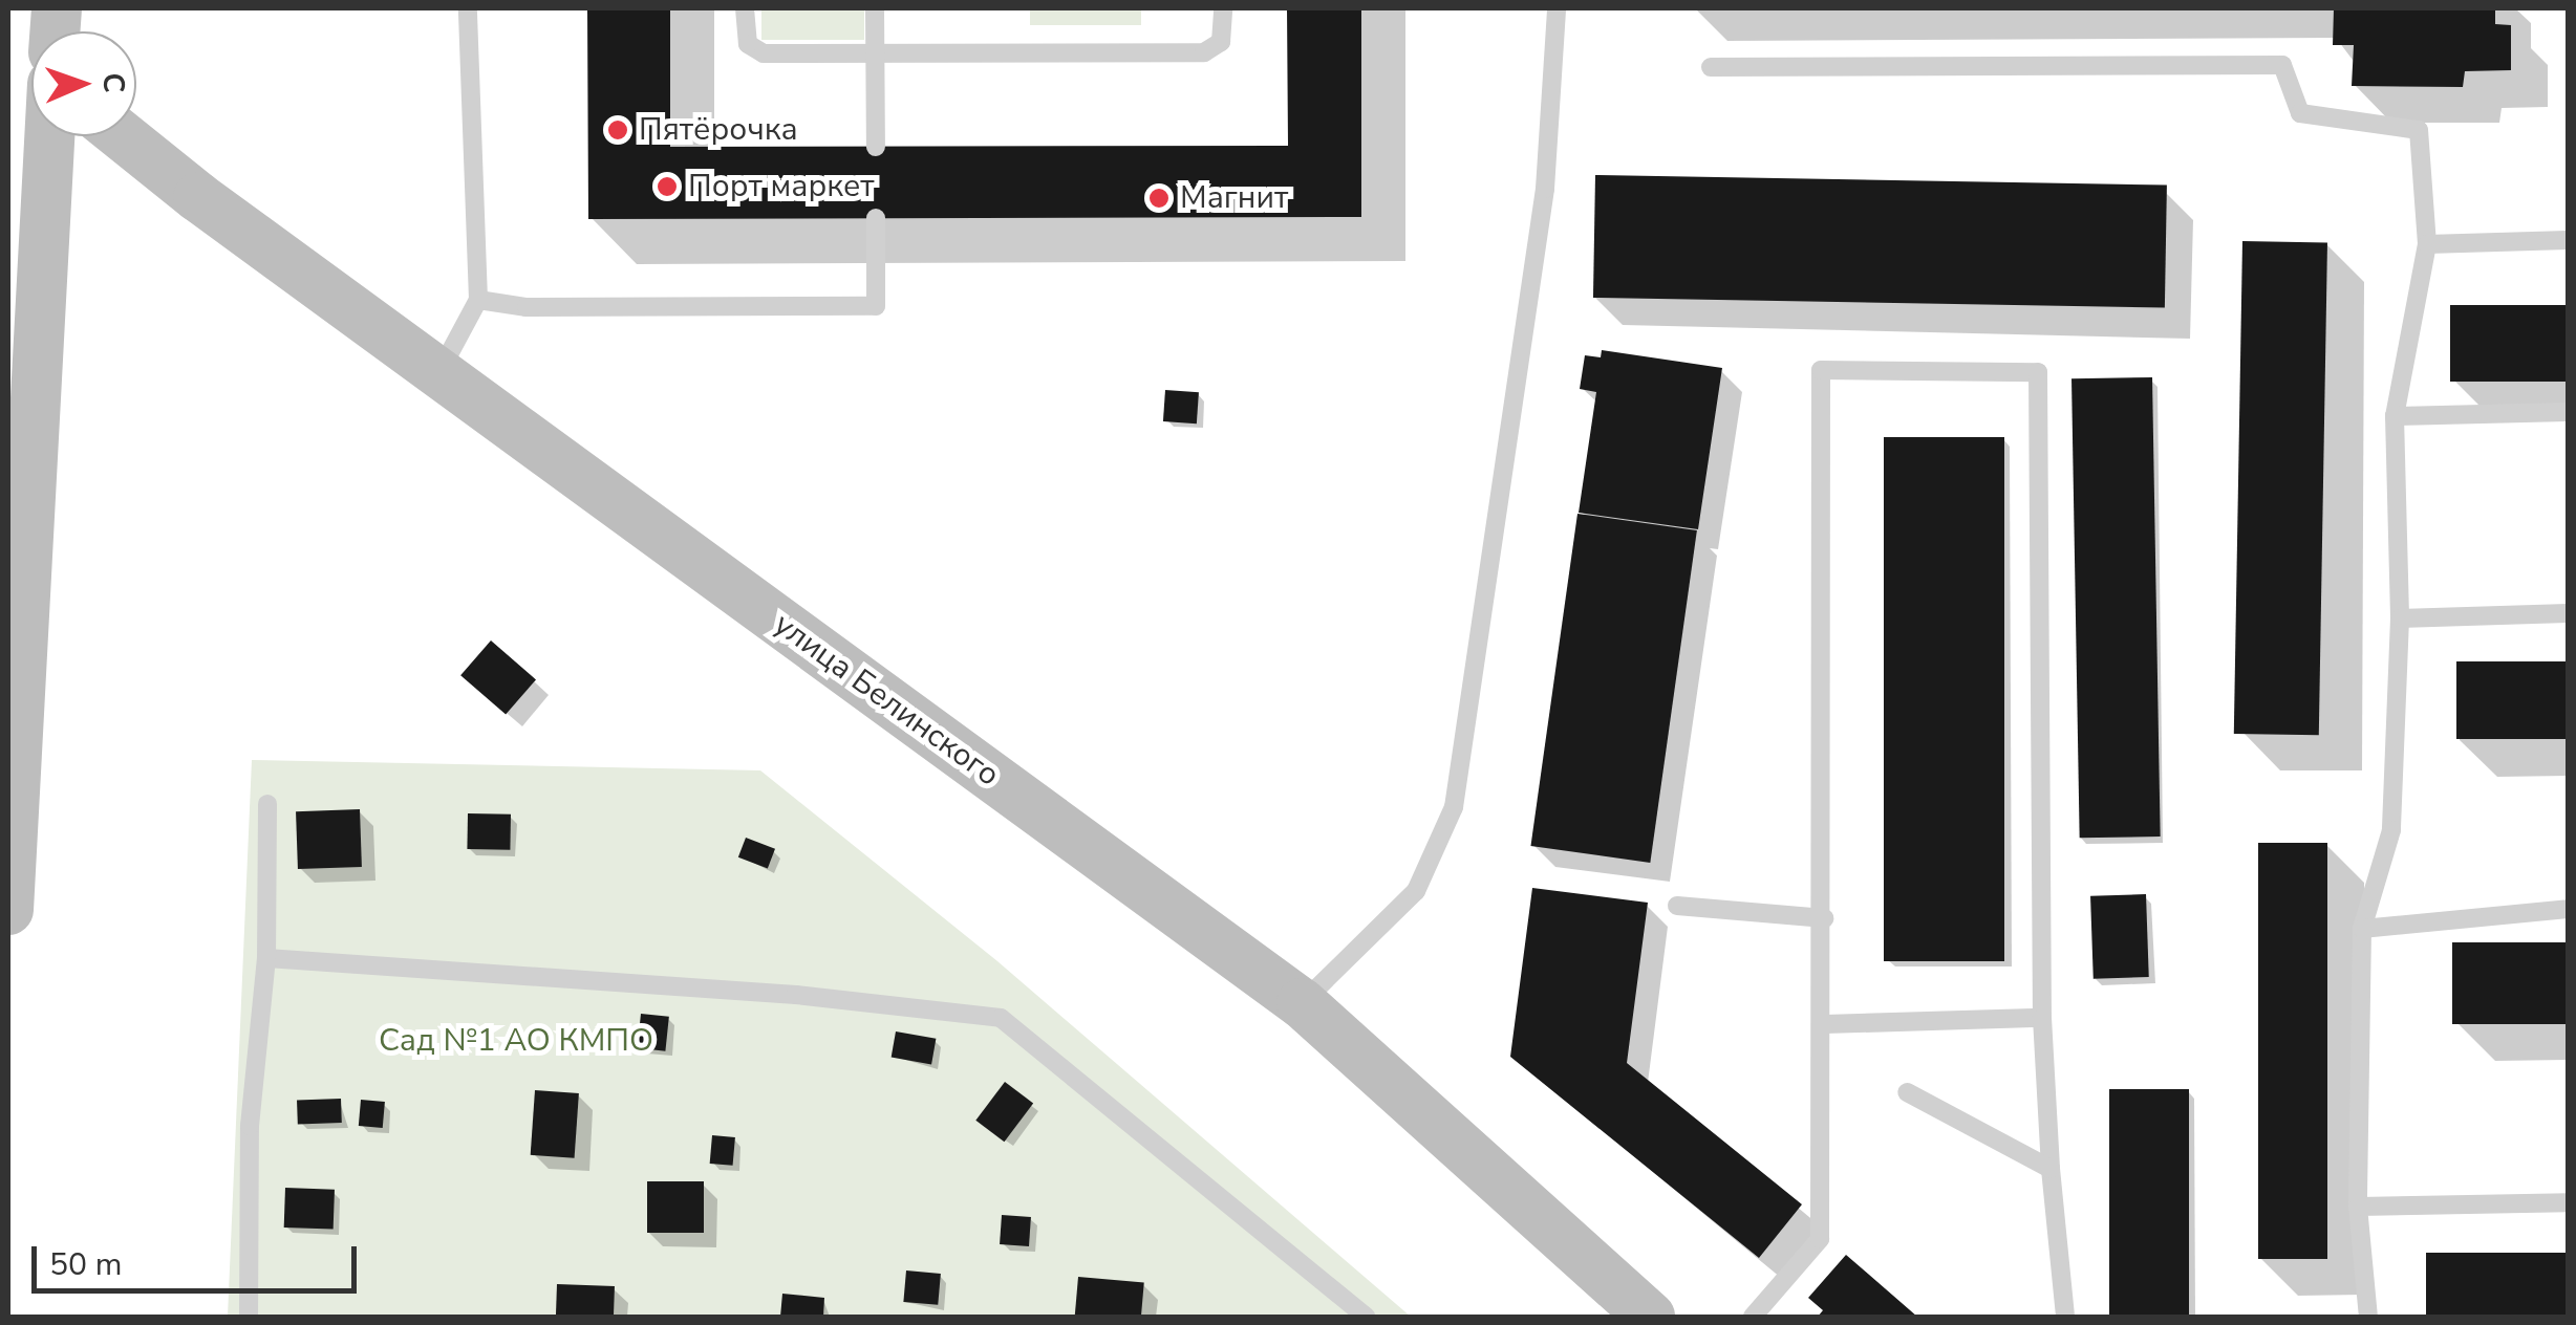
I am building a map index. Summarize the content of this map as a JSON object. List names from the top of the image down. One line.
{"streets":{"street":["улица Белинского"]},"parks":["Сад №1 АО КМПО"],"places":["Пятёрочка","Порт маркет","Магнит"],"scale_bar":"50 m","north":"right"}
